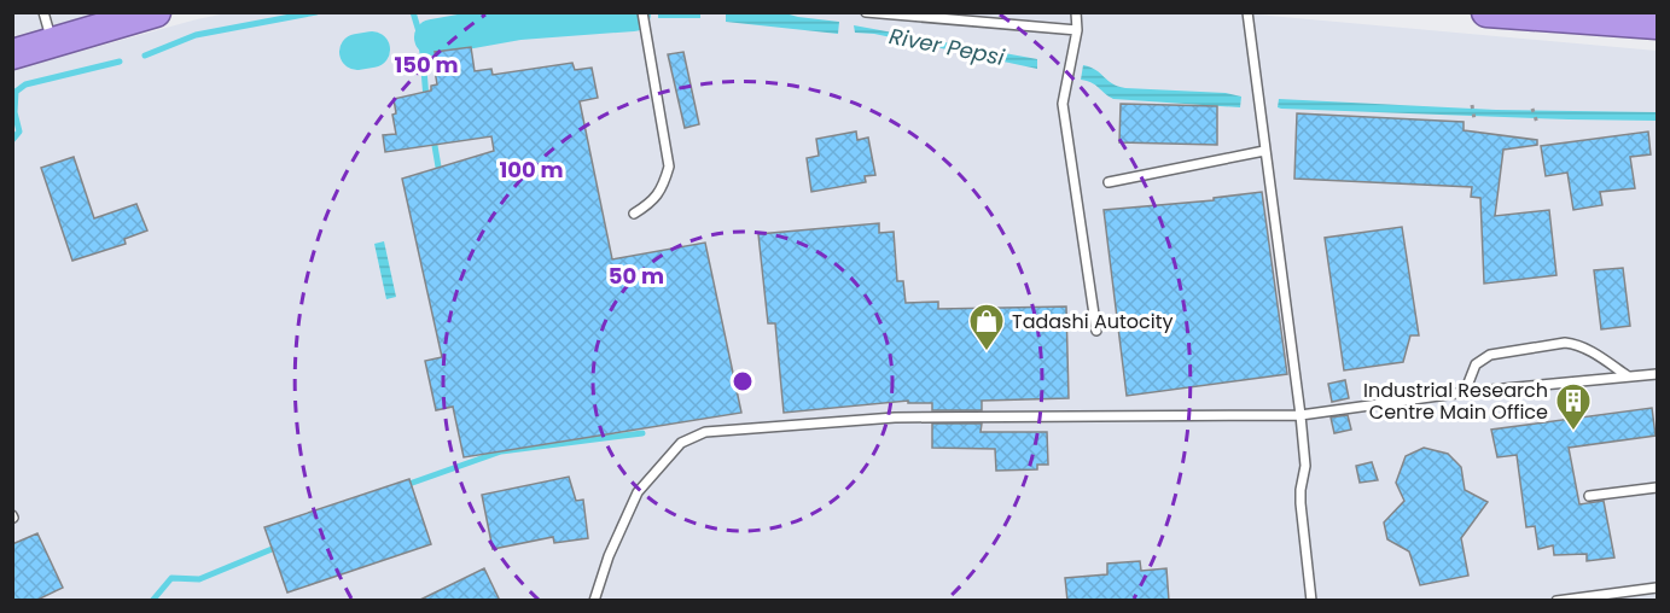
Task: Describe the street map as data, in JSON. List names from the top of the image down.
{
  "water": ["River Pepsi"],
  "places": {
    "shop": ["Tadashi Autocity"],
    "building": ["Industrial Research Centre Main Office"]
  },
  "rings": ["150 m", "100 m", "50 m"]
}
